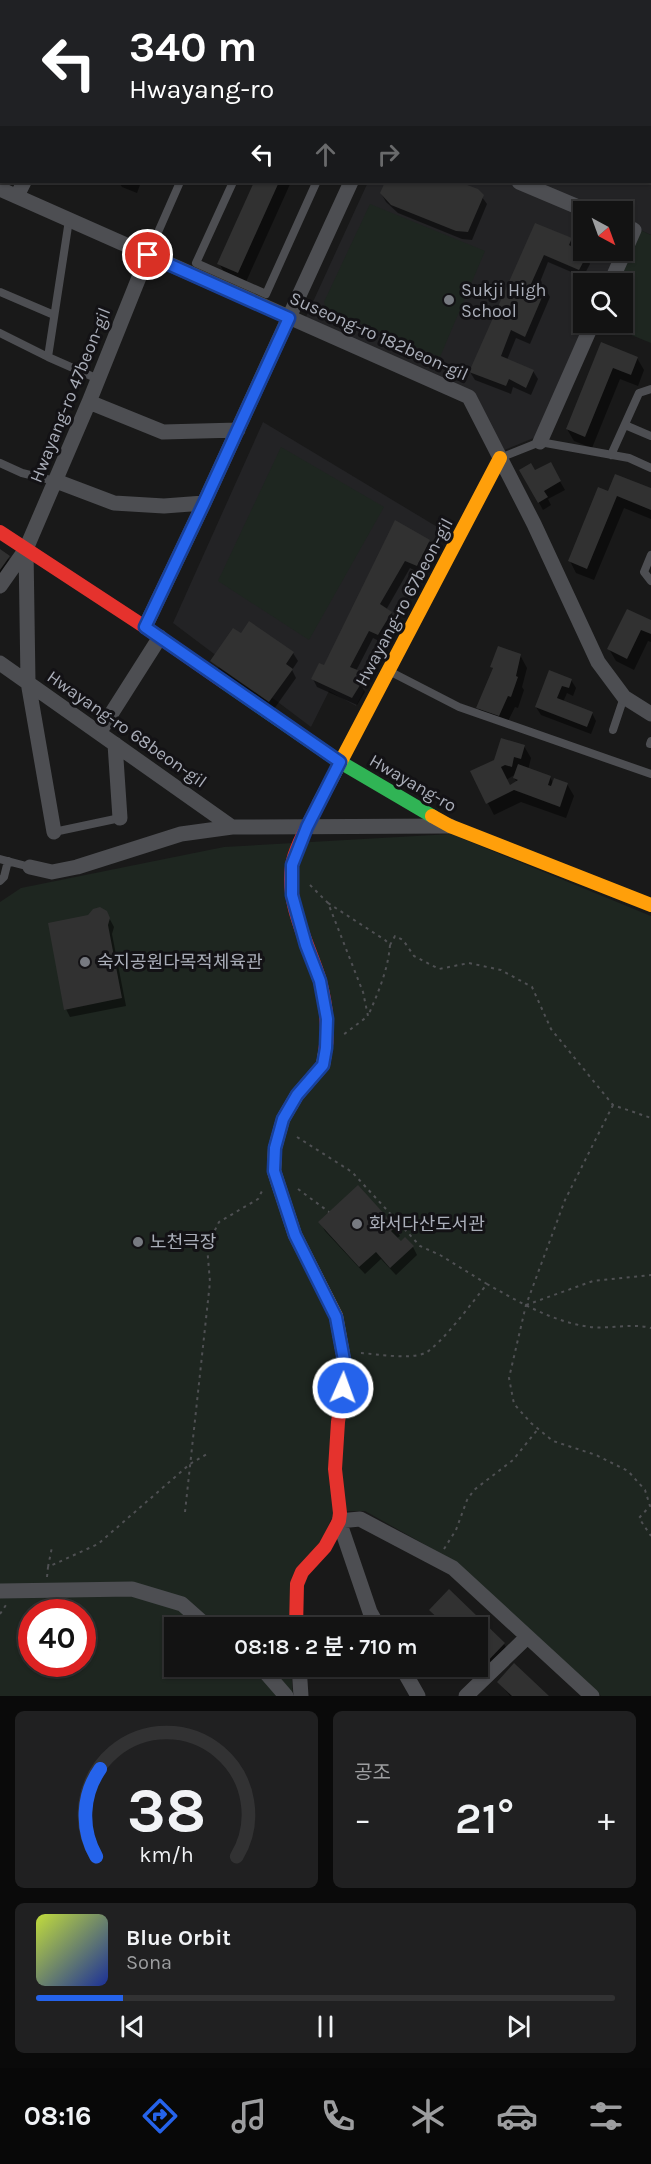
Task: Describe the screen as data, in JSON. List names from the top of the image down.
{
  "streets": {
    "street": [
      "Suseong-ro 182beon-gil",
      "Hwayang-ro 47beon-gil",
      "Hwayang-ro 67beon-gil",
      "Hwayang-ro 68beon-gil",
      "Hwayang-ro"
    ]
  },
  "crossings": [
    ["Suseong-ro 182beon-gil", "Hwayang-ro 47beon-gil"],
    ["Suseong-ro 182beon-gil", "Hwayang-ro 67beon-gil"],
    ["Hwayang-ro 47beon-gil", "Hwayang-ro"],
    ["Hwayang-ro 67beon-gil", "Hwayang-ro"]
  ],
  "places": [
    "Sukji High School",
    "숙지공원다목적체육관",
    "화서다산도서관",
    "노천극장"
  ],
  "north": "bottom right",
  "page": {
    "turn": ["340 m", "Hwayang-ro"],
    "limit": "40",
    "trip": "08:18 · 2 분 · 710 m",
    "tile": "공조",
    "heat": ["−", "21°", "+"],
    "song": ["Blue Orbit", "Sona"],
    "tabs": "08:16",
    "gauge": ["38", "km/h"]
  }
}
